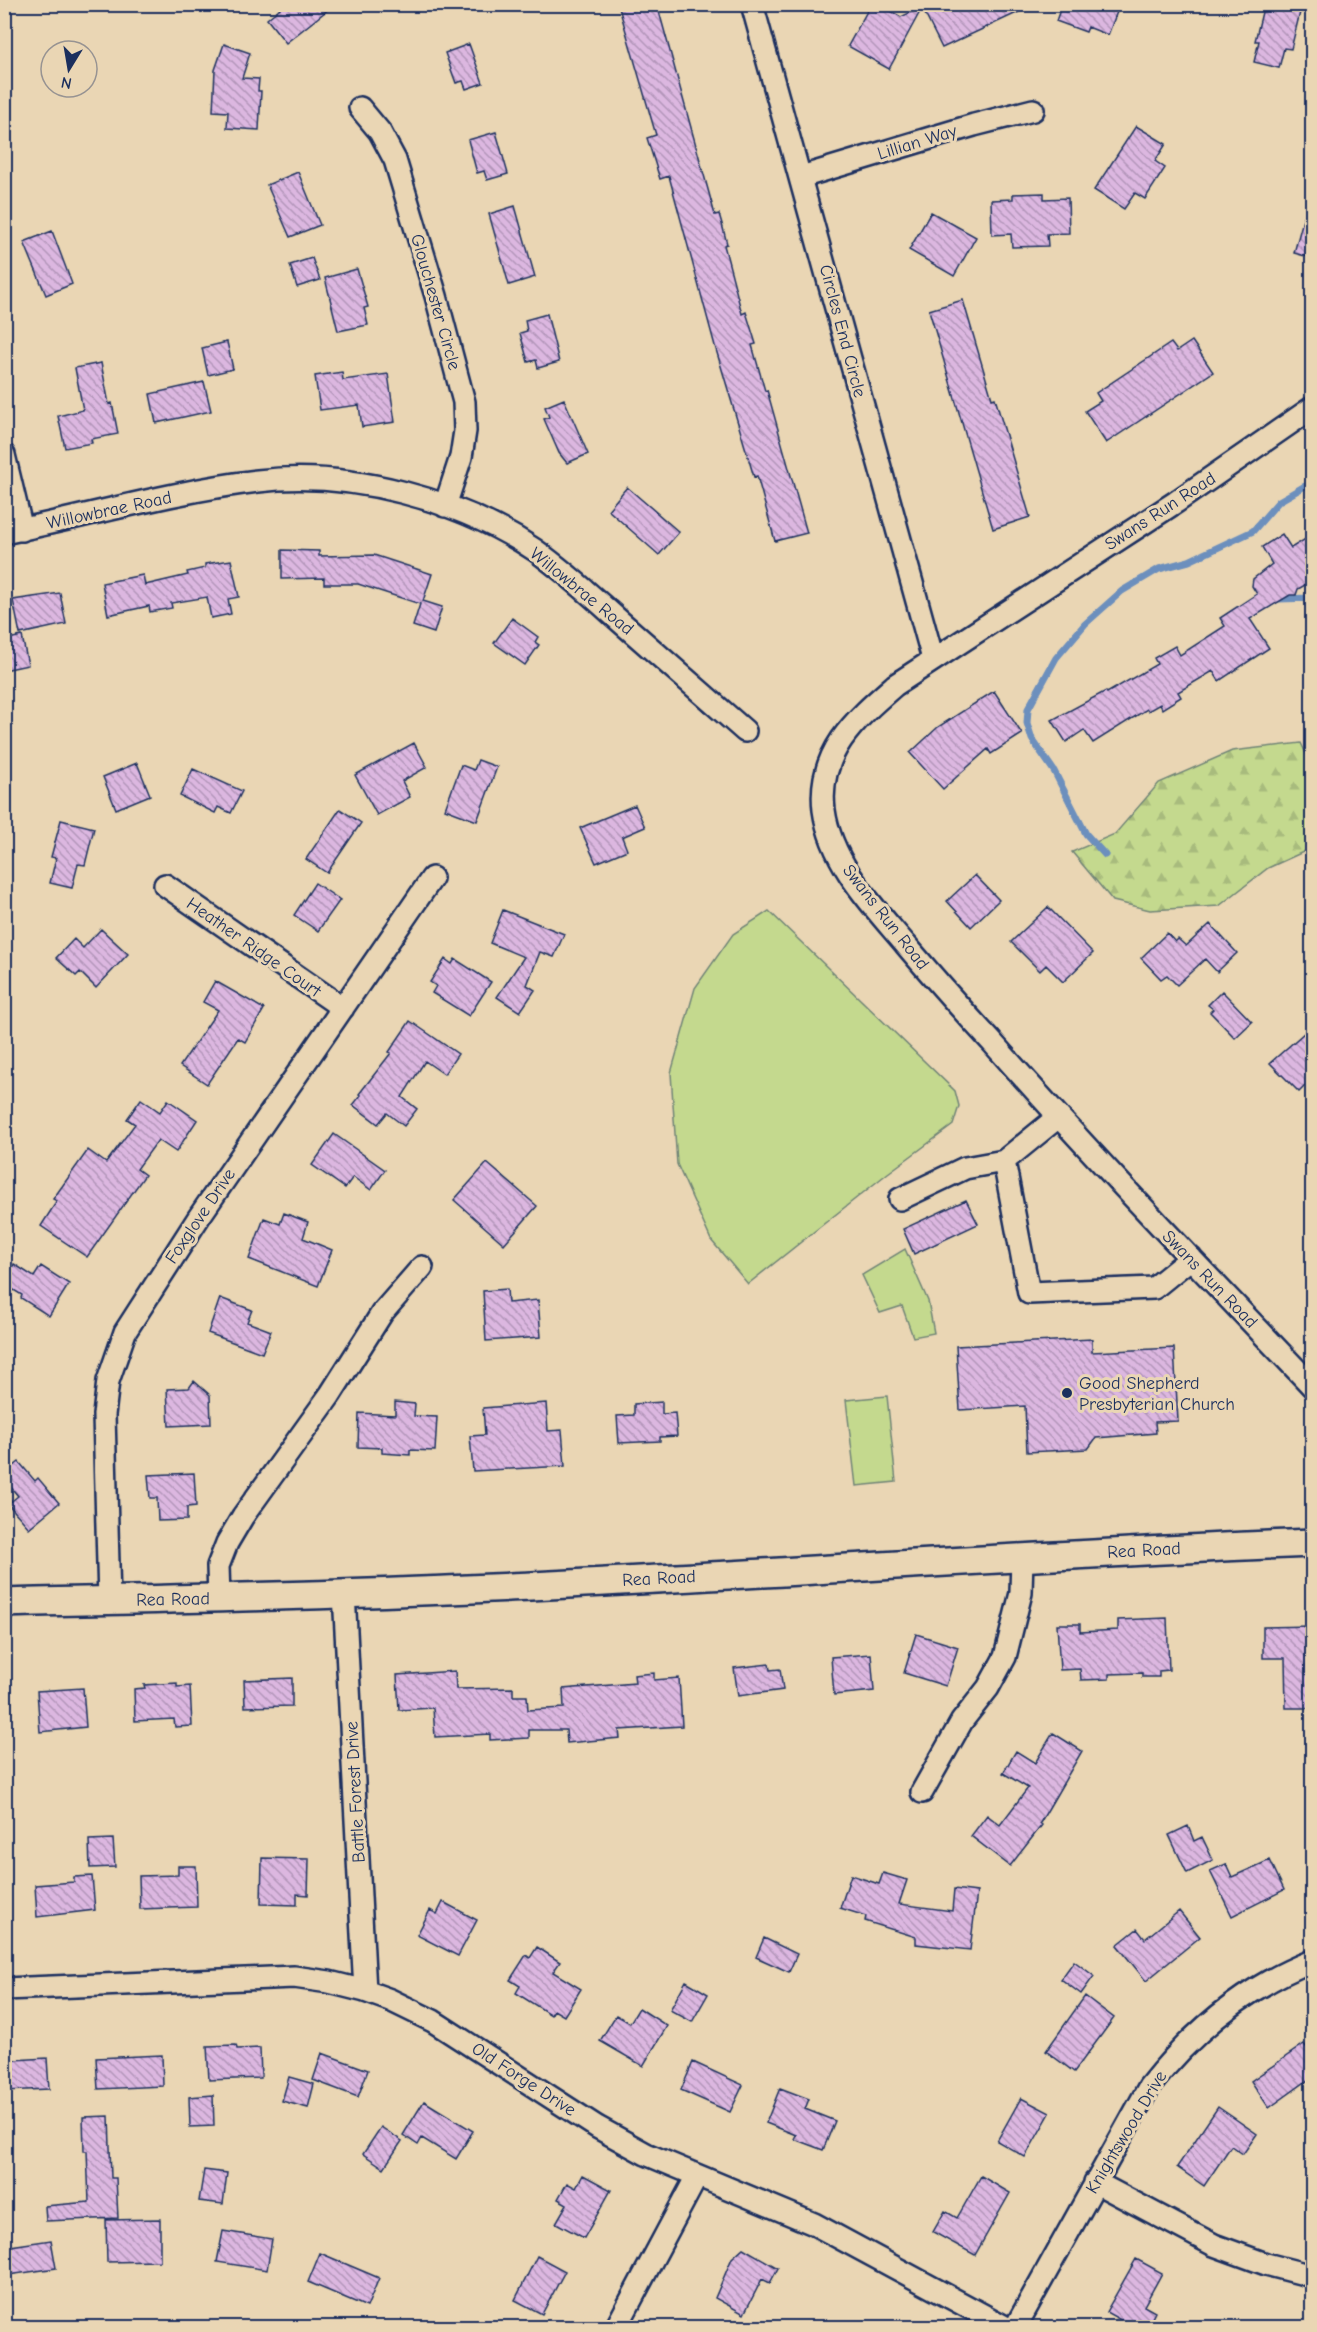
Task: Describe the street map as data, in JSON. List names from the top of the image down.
{
  "streets": {
    "main road": ["Rea Road"],
    "street": [
      "Lillian Way",
      "Glouchester Circle",
      "Circles End Circle",
      "Willowbrae Road",
      "Swans Run Road",
      "Heather Ridge Court",
      "Foxglove Drive",
      "Battle Forest Drive",
      "Old Forge Drive",
      "Knightswood Drive"
    ]
  },
  "crossings": [
    ["Lillian Way", "Circles End Circle"],
    ["Glouchester Circle", "Willowbrae Road"],
    ["Circles End Circle", "Swans Run Road"],
    ["Heather Ridge Court", "Foxglove Drive"],
    ["Foxglove Drive", "Rea Road"],
    ["Rea Road", "Battle Forest Drive"],
    ["Battle Forest Drive", "Old Forge Drive"]
  ],
  "places": ["Good Shepherd Presbyterian Church"],
  "north": "bottom"
}
